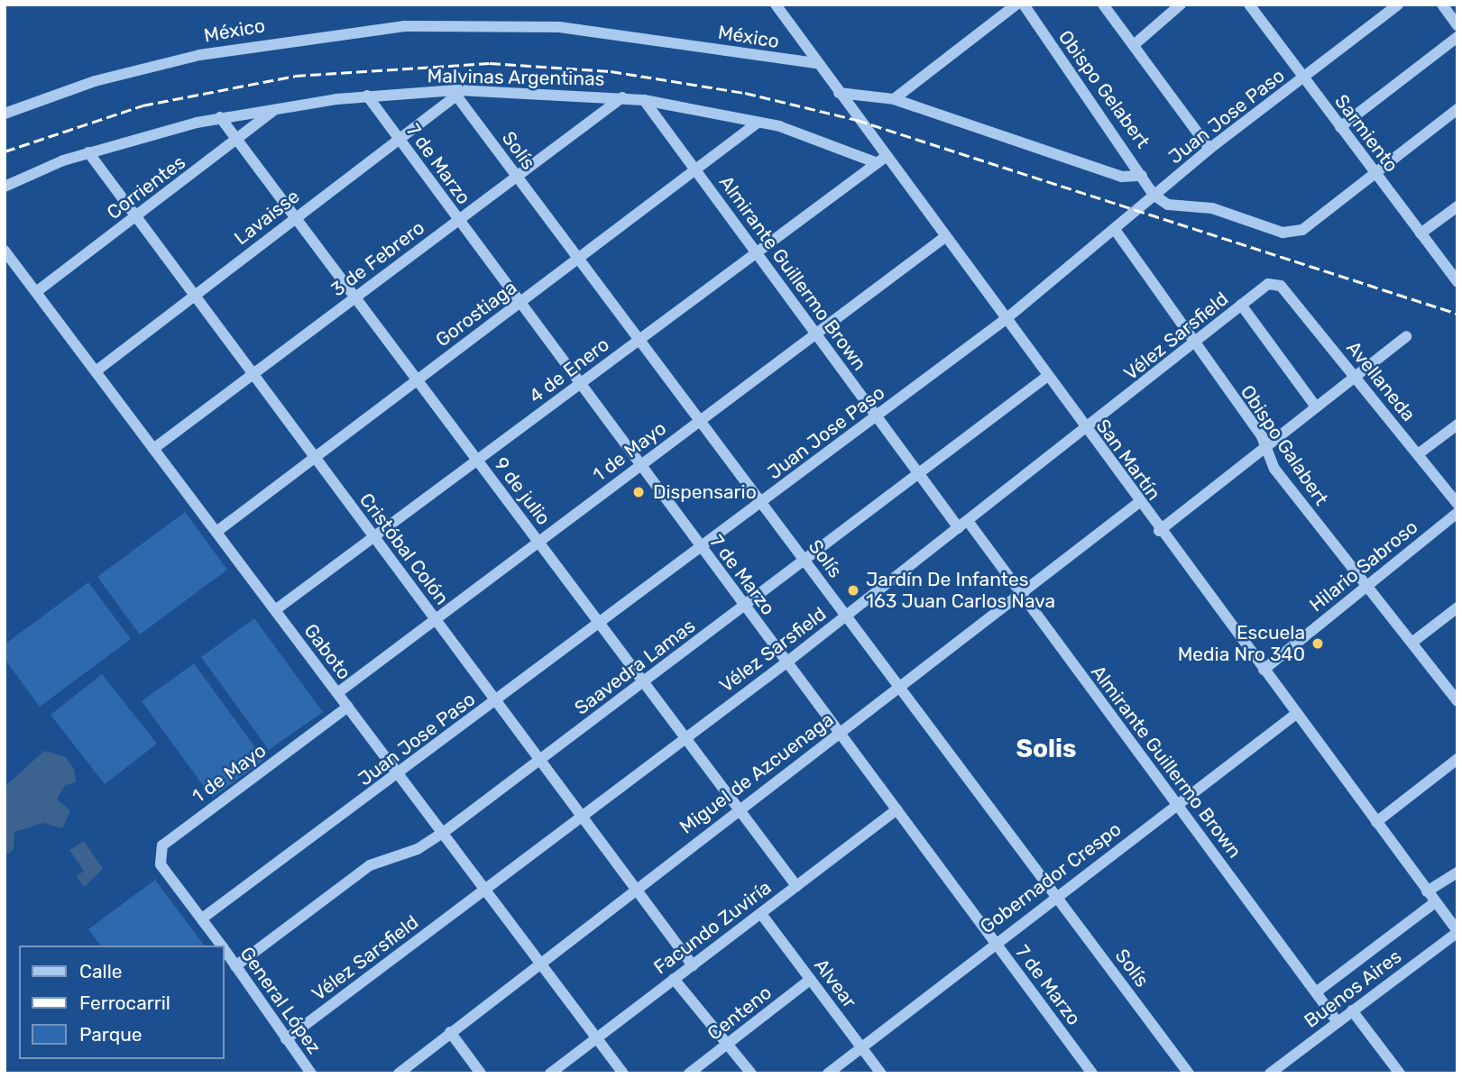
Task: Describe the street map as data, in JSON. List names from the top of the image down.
{
  "streets": {
    "street": [
      "México",
      "Malvinas Argentinas",
      "Obispo Gelabert",
      "Juan Jose Paso",
      "Sarmiento",
      "Solís",
      "7 de Marzo",
      "Corrientes",
      "Lavaisse",
      "3 de Febrero",
      "Almirante Guillermo Brown",
      "Gorostiaga",
      "Vélez Sarsfield",
      "4 de Enero",
      "Avellaneda",
      "Obispo Galabert",
      "1 de Mayo",
      "San Martín",
      "9 de julio",
      "Cristóbal Colón",
      "Hilario Sabroso",
      "Gaboto",
      "Saavedra Lamas",
      "Miguel de Azcuenaga",
      "Gobernador Crespo",
      "Facundo Zuviría",
      "Alvear",
      "Buenos Aires",
      "General López",
      "Centeno"
    ]
  },
  "crossings": [
    ["México", "San Martín"],
    ["Malvinas Argentinas", "Solís"],
    ["Malvinas Argentinas", "7 de Marzo"],
    ["Malvinas Argentinas", "Corrientes"],
    ["Malvinas Argentinas", "Lavaisse"],
    ["Malvinas Argentinas", "3 de Febrero"],
    ["Malvinas Argentinas", "Almirante Guillermo Brown"],
    ["Malvinas Argentinas", "Gorostiaga"],
    ["Malvinas Argentinas", "4 de Enero"],
    ["Malvinas Argentinas", "San Martín"],
    ["Malvinas Argentinas", "9 de julio"],
    ["Malvinas Argentinas", "Cristóbal Colón"],
    ["Obispo Gelabert", "Juan Jose Paso"],
    ["Juan Jose Paso", "Sarmiento"],
    ["Juan Jose Paso", "Solís"],
    ["Juan Jose Paso", "7 de Marzo"],
    ["Juan Jose Paso", "Almirante Guillermo Brown"],
    ["Juan Jose Paso", "Obispo Galabert"],
    ["Juan Jose Paso", "San Martín"],
    ["Juan Jose Paso", "9 de julio"],
    ["Juan Jose Paso", "Cristóbal Colón"],
    ["Juan Jose Paso", "Gaboto"],
    ["Juan Jose Paso", "General López"],
    ["Solís", "Lavaisse"],
    ["Solís", "3 de Febrero"],
    ["Solís", "Gorostiaga"],
    ["Solís", "Vélez Sarsfield"],
    ["Solís", "4 de Enero"],
    ["Solís", "1 de Mayo"],
    ["Solís", "Saavedra Lamas"],
    ["Solís", "Miguel de Azcuenaga"],
    ["Solís", "Gobernador Crespo"],
    ["7 de Marzo", "Lavaisse"],
    ["7 de Marzo", "3 de Febrero"],
    ["7 de Marzo", "Gorostiaga"],
    ["7 de Marzo", "Vélez Sarsfield"],
    ["7 de Marzo", "4 de Enero"],
    ["7 de Marzo", "1 de Mayo"],
    ["7 de Marzo", "Saavedra Lamas"],
    ["7 de Marzo", "Miguel de Azcuenaga"],
    ["7 de Marzo", "Gobernador Crespo"],
    ["7 de Marzo", "Facundo Zuviría"],
    ["Corrientes", "9 de julio"],
    ["Corrientes", "Cristóbal Colón"],
    ["Corrientes", "Gaboto"],
    ["Lavaisse", "9 de julio"],
    ["Lavaisse", "Cristóbal Colón"],
    ["Lavaisse", "Gaboto"],
    ["3 de Febrero", "9 de julio"],
    ["3 de Febrero", "Cristóbal Colón"],
    ["3 de Febrero", "Gaboto"],
    ["Almirante Guillermo Brown", "Gorostiaga"],
    ["Almirante Guillermo Brown", "Vélez Sarsfield"],
    ["Almirante Guillermo Brown", "4 de Enero"],
    ["Almirante Guillermo Brown", "1 de Mayo"],
    ["Almirante Guillermo Brown", "Saavedra Lamas"],
    ["Almirante Guillermo Brown", "Miguel de Azcuenaga"],
    ["Almirante Guillermo Brown", "Gobernador Crespo"],
    ["Almirante Guillermo Brown", "Buenos Aires"],
    ["Gorostiaga", "9 de julio"],
    ["Gorostiaga", "Cristóbal Colón"],
    ["Gorostiaga", "Gaboto"],
    ["Vélez Sarsfield", "Avellaneda"],
    ["Vélez Sarsfield", "Obispo Galabert"],
    ["Vélez Sarsfield", "San Martín"],
    ["Vélez Sarsfield", "9 de julio"],
    ["Vélez Sarsfield", "Cristóbal Colón"],
    ["Vélez Sarsfield", "Gaboto"],
    ["Vélez Sarsfield", "General López"],
    ["4 de Enero", "San Martín"],
    ["4 de Enero", "9 de julio"],
    ["4 de Enero", "Cristóbal Colón"],
    ["4 de Enero", "Gaboto"],
    ["Obispo Galabert", "Hilario Sabroso"],
    ["1 de Mayo", "San Martín"],
    ["1 de Mayo", "9 de julio"],
    ["1 de Mayo", "Cristóbal Colón"],
    ["1 de Mayo", "Gaboto"],
    ["1 de Mayo", "General López"],
    ["San Martín", "Hilario Sabroso"],
    ["San Martín", "Saavedra Lamas"],
    ["San Martín", "Miguel de Azcuenaga"],
    ["San Martín", "Gobernador Crespo"],
    ["San Martín", "Buenos Aires"],
    ["9 de julio", "Saavedra Lamas"],
    ["9 de julio", "Miguel de Azcuenaga"],
    ["9 de julio", "Facundo Zuviría"],
    ["Cristóbal Colón", "Saavedra Lamas"],
    ["Cristóbal Colón", "Miguel de Azcuenaga"],
    ["Cristóbal Colón", "Facundo Zuviría"],
    ["Gaboto", "Saavedra Lamas"],
    ["Gaboto", "Miguel de Azcuenaga"],
    ["Gaboto", "Facundo Zuviría"],
    ["Saavedra Lamas", "General López"],
    ["Gobernador Crespo", "Alvear"],
    ["Facundo Zuviría", "Alvear"],
    ["Alvear", "Centeno"]
  ],
  "districts": ["Solis"],
  "places": ["Dispensario", "Jardín De Infantes 163 Juan Carlos Nava", "Escuela Media Nro 340"],
  "legend": ["Calle", "Ferrocarril", "Parque"]
}
